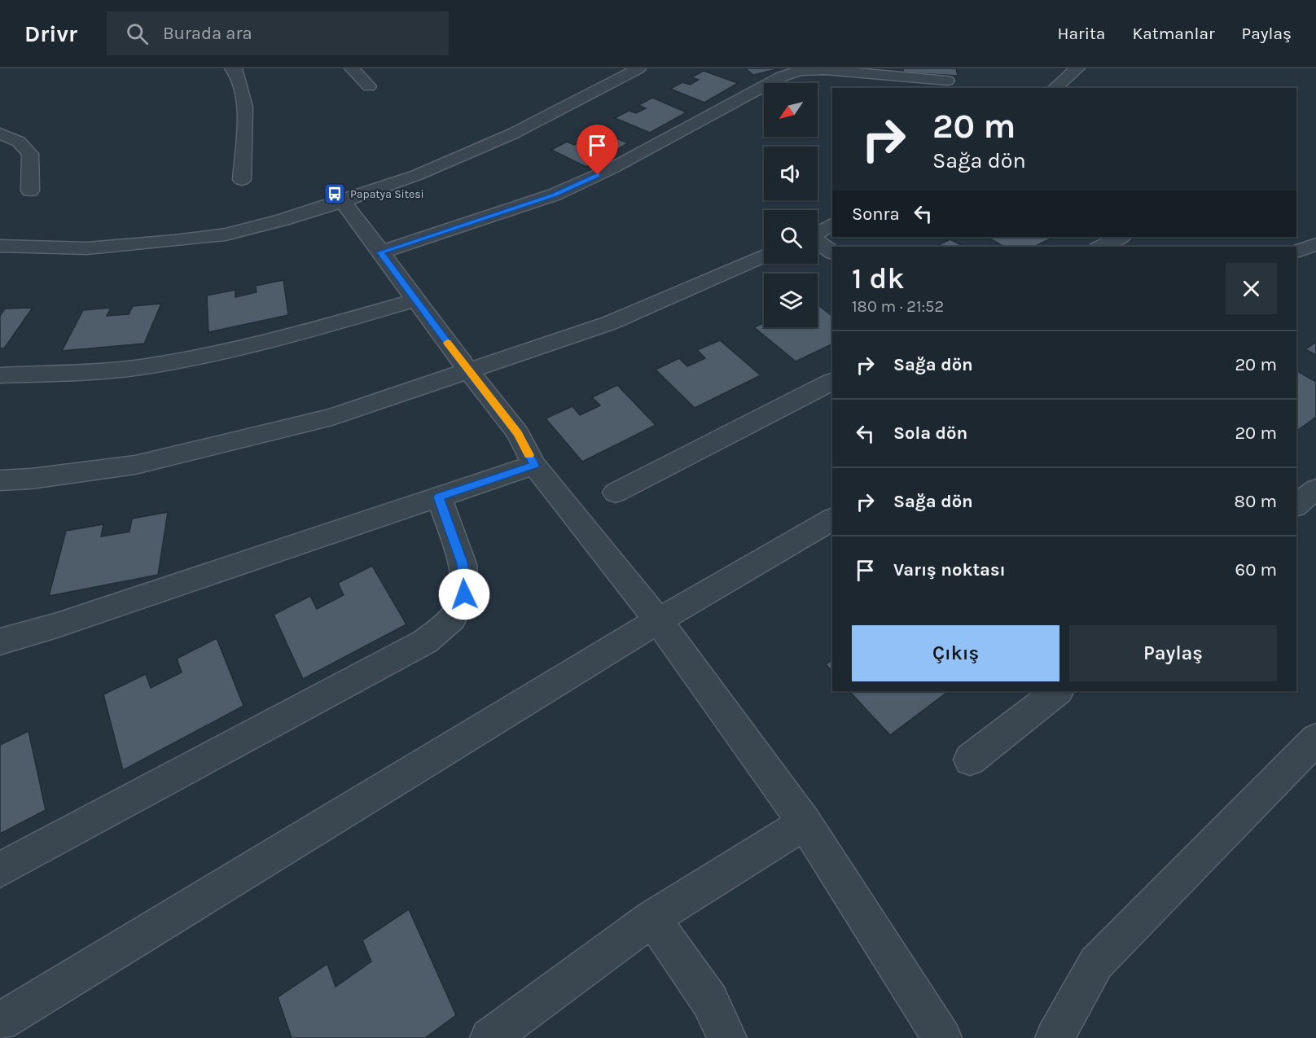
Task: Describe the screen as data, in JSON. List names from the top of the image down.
{
  "places": {
    "bus stop": ["Papatya Sitesi"]
  },
  "north": "bottom left",
  "page": {
    "header": "Drivr",
    "search": "Burada ara",
    "nav": ["Harita", "Katmanlar", "Paylaş"],
    "turn": ["20 m", "Sağa dön"],
    "then": "Sonra",
    "heading": ["1 dk", "180 m · 21:52"],
    "list": [
      {
        "name": "Sağa dön",
        "value": "20 m"
      },
      {
        "name": "Sola dön",
        "value": "20 m"
      },
      {
        "name": "Sağa dön",
        "value": "80 m"
      },
      {
        "name": "Varış noktası",
        "value": "60 m"
      }
    ],
    "buttons": ["Çıkış", "Paylaş"]
  }
}
